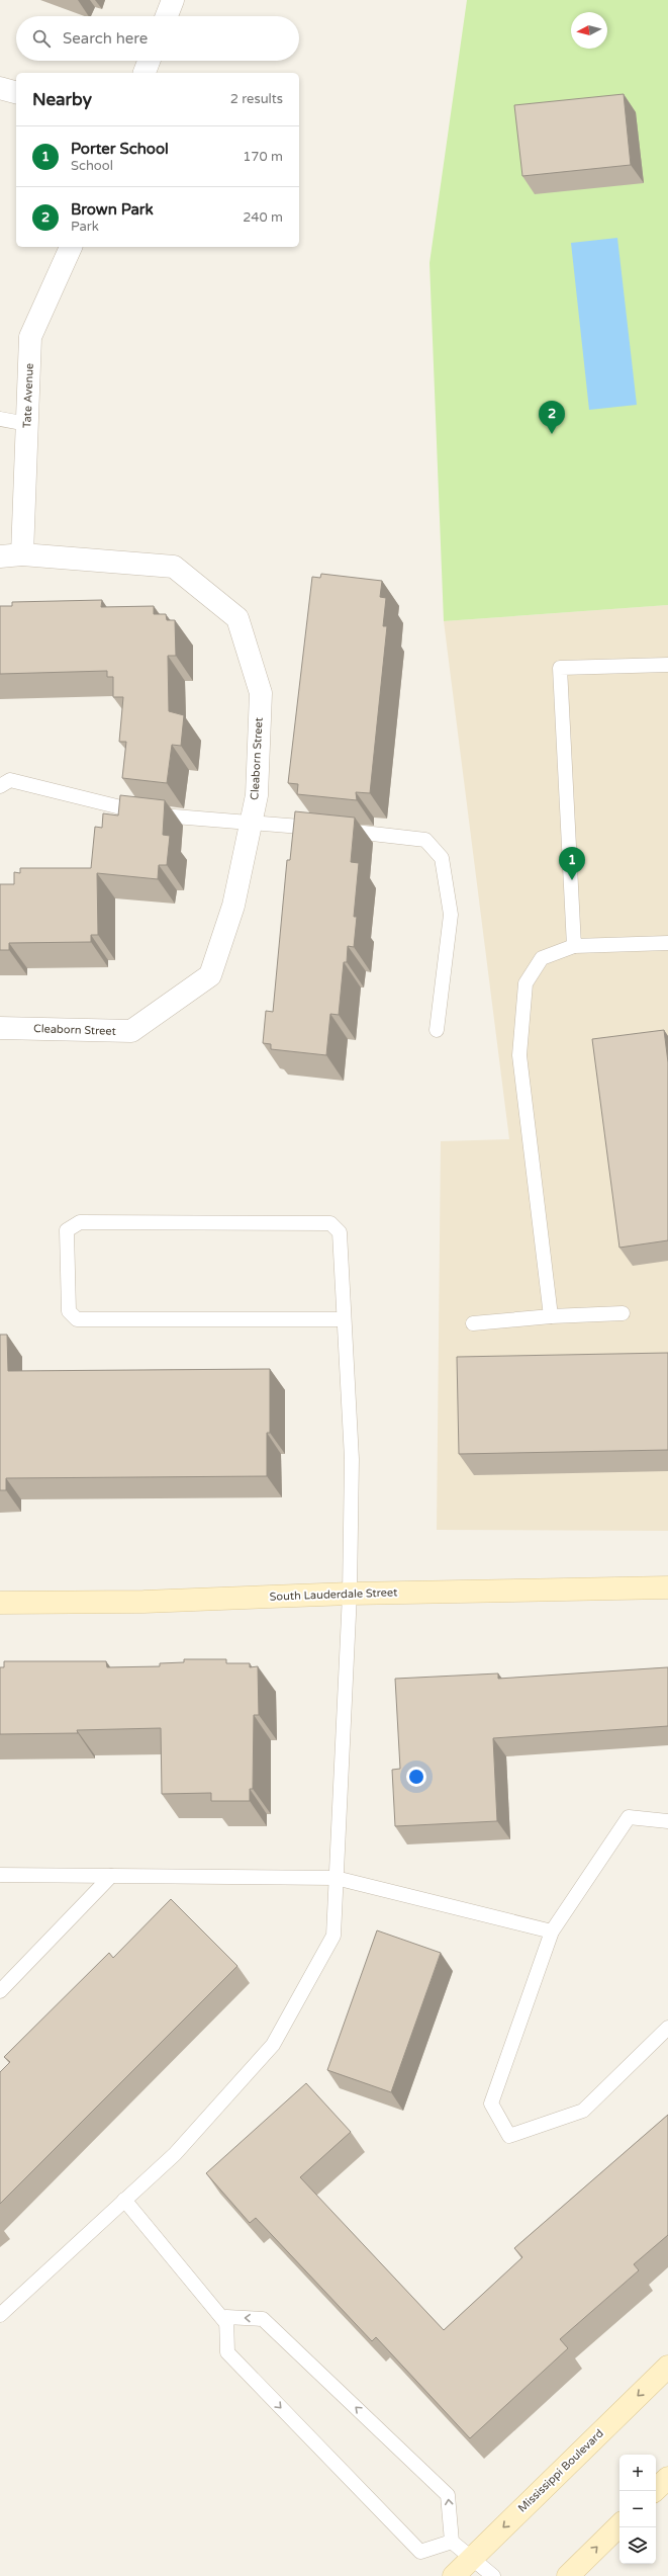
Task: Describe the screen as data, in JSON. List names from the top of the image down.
{
  "streets": {
    "street": [
      "Tate Avenue",
      "Cleaborn Street",
      "South Lauderdale Street",
      "Mississippi Boulevard"
    ]
  },
  "crossings": [
    ["Tate Avenue", "Cleaborn Street"]
  ],
  "north": "left",
  "page": {
    "search": "Search here",
    "heading": ["Nearby", "2 results"],
    "list": [
      {
        "mark": "1",
        "name": "Porter School",
        "note": "School",
        "value": "170 m"
      },
      {
        "mark": "2",
        "name": "Brown Park",
        "note": "Park",
        "value": "240 m"
      }
    ],
    "pins": ["2", "1"],
    "map_buttons": ["+", "−"]
  }
}
